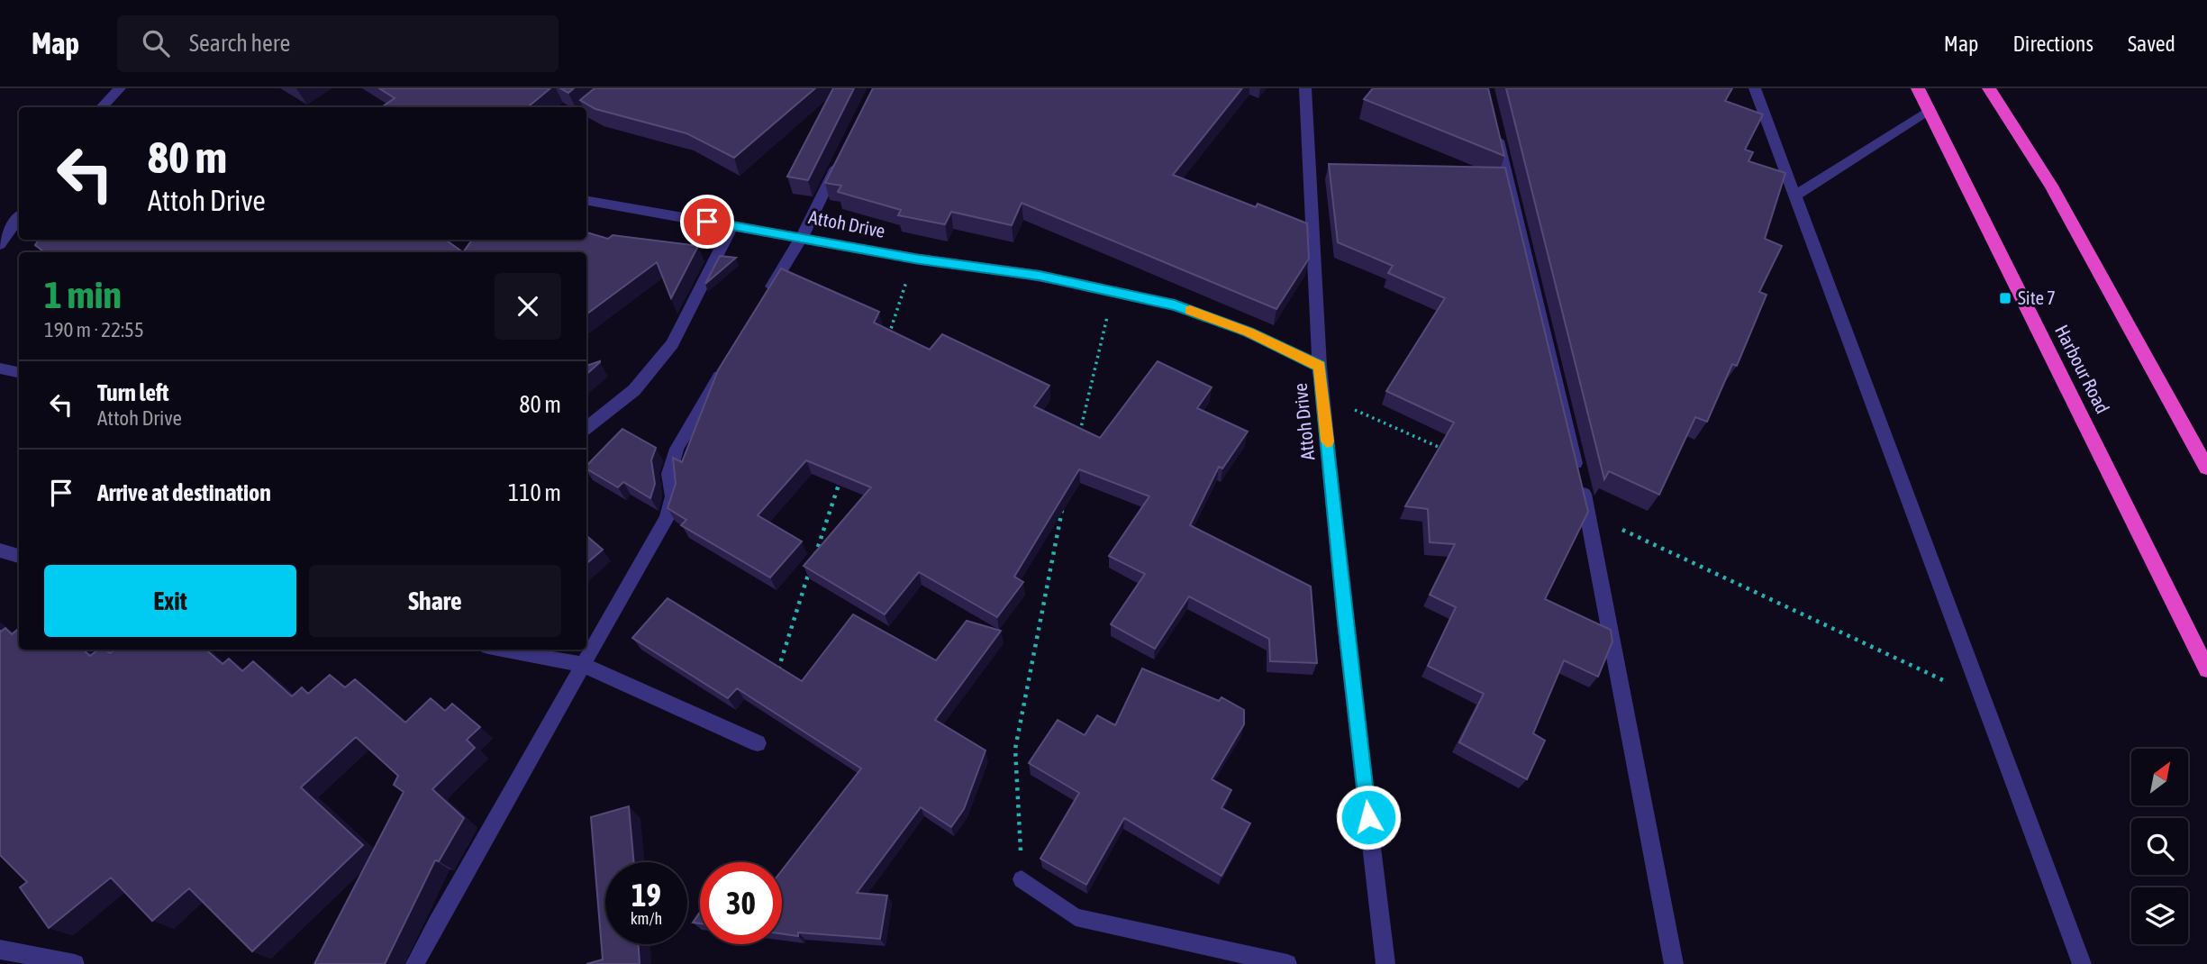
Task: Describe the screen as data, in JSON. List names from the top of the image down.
{
  "streets": {
    "highway": ["Harbour Road"],
    "street": ["Attoh Drive"]
  },
  "places": {
    "transit": ["Site 7"]
  },
  "north": "top right",
  "page": {
    "header": "Map",
    "search": "Search here",
    "nav": ["Map", "Directions", "Saved"],
    "turn": ["80 m", "Attoh Drive"],
    "heading": ["1 min", "190 m · 22:55"],
    "list": [
      {
        "name": "Turn left",
        "note": "Attoh Drive",
        "value": "80 m"
      },
      {
        "name": "Arrive at destination",
        "value": "110 m"
      }
    ],
    "buttons": ["Exit", "Share"],
    "speed": "19 km/h",
    "limit": "30"
  }
}
